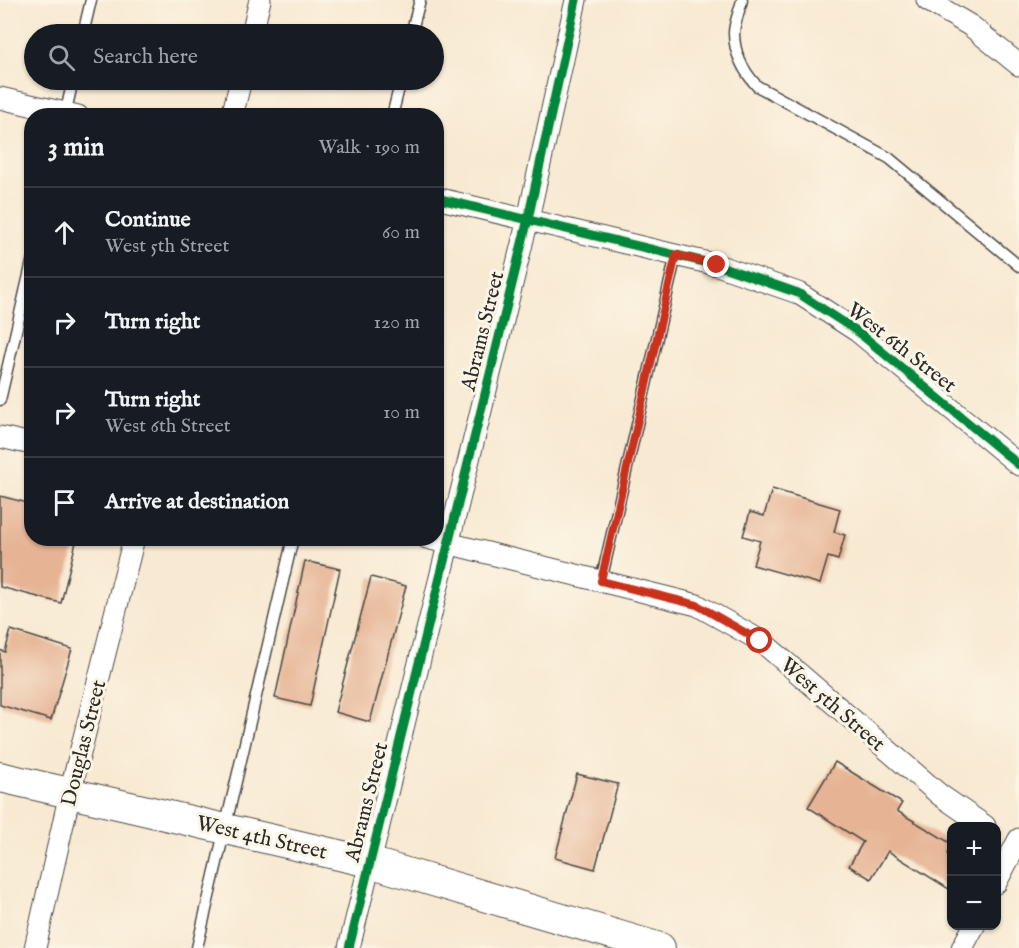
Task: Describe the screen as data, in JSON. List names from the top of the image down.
{
  "streets": {
    "main road": ["West 4th Street"],
    "street": [
      "Abrams Street",
      "West 6th Street",
      "West 5th Street",
      "Douglas Street"
    ]
  },
  "crossings": [
    ["Abrams Street", "West 6th Street"],
    ["Abrams Street", "West 5th Street"],
    ["Abrams Street", "West 4th Street"],
    ["Douglas Street", "West 4th Street"]
  ],
  "page": {
    "search": "Search here",
    "heading": ["3 min", "Walk · 190 m"],
    "list": [
      ["Continue", "West 5th Street", "60 m"],
      ["Turn right", "120 m"],
      ["Turn right", "West 6th Street", "10 m"],
      "Arrive at destination"
    ],
    "map_buttons": ["+", "−"]
  }
}
